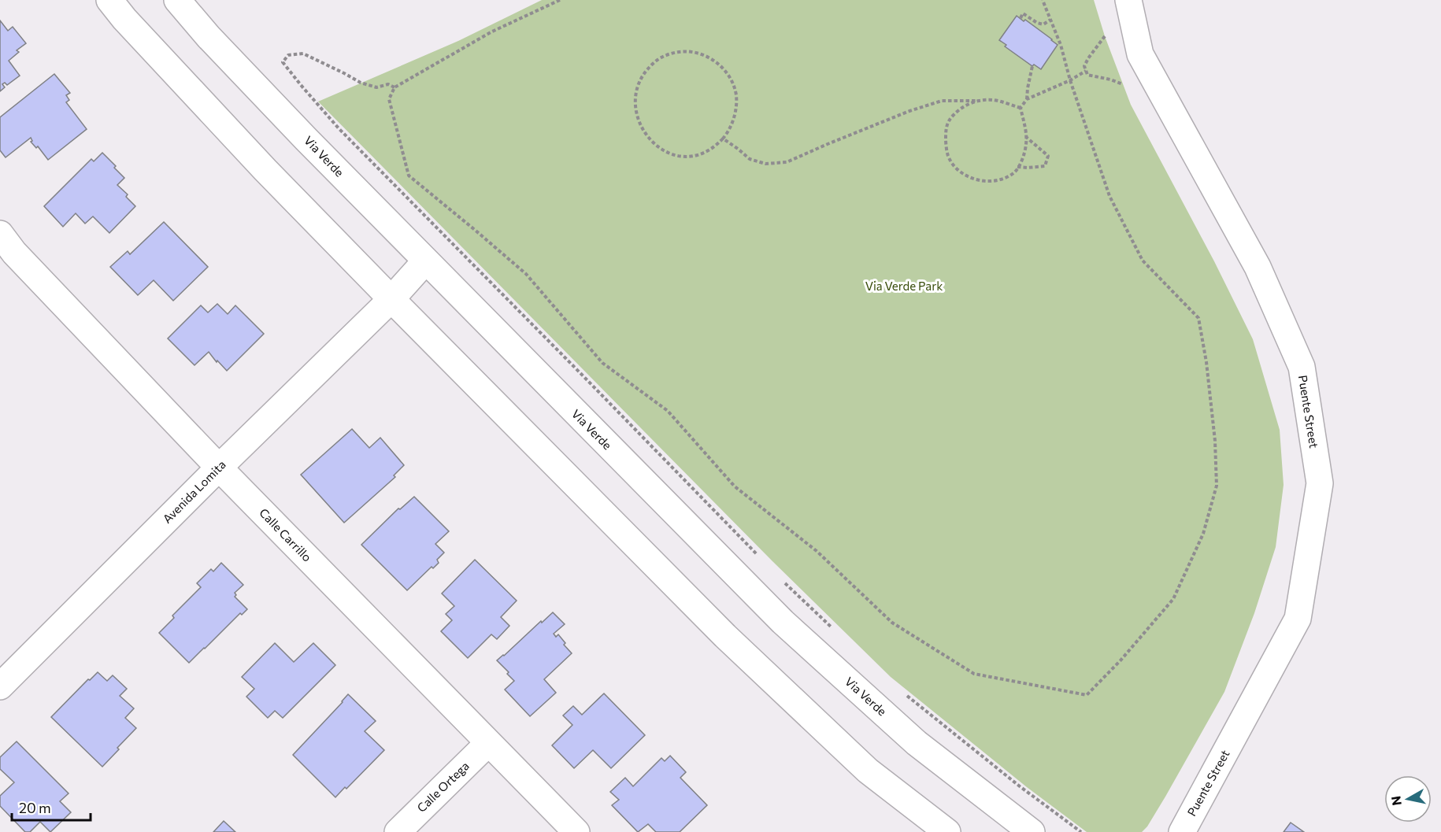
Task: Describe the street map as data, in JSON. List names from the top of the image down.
{
  "streets": {
    "main road": [
      "Via Verde",
      "Puente Street",
      "Avenida Lomita",
      "Calle Carrillo",
      "Calle Ortega"
    ]
  },
  "crossings": [
    ["Via Verde", "Avenida Lomita"],
    ["Avenida Lomita", "Calle Carrillo"],
    ["Calle Carrillo", "Calle Ortega"]
  ],
  "parks": ["Via Verde Park"],
  "scale_bar": "20 m",
  "north": "left"
}
